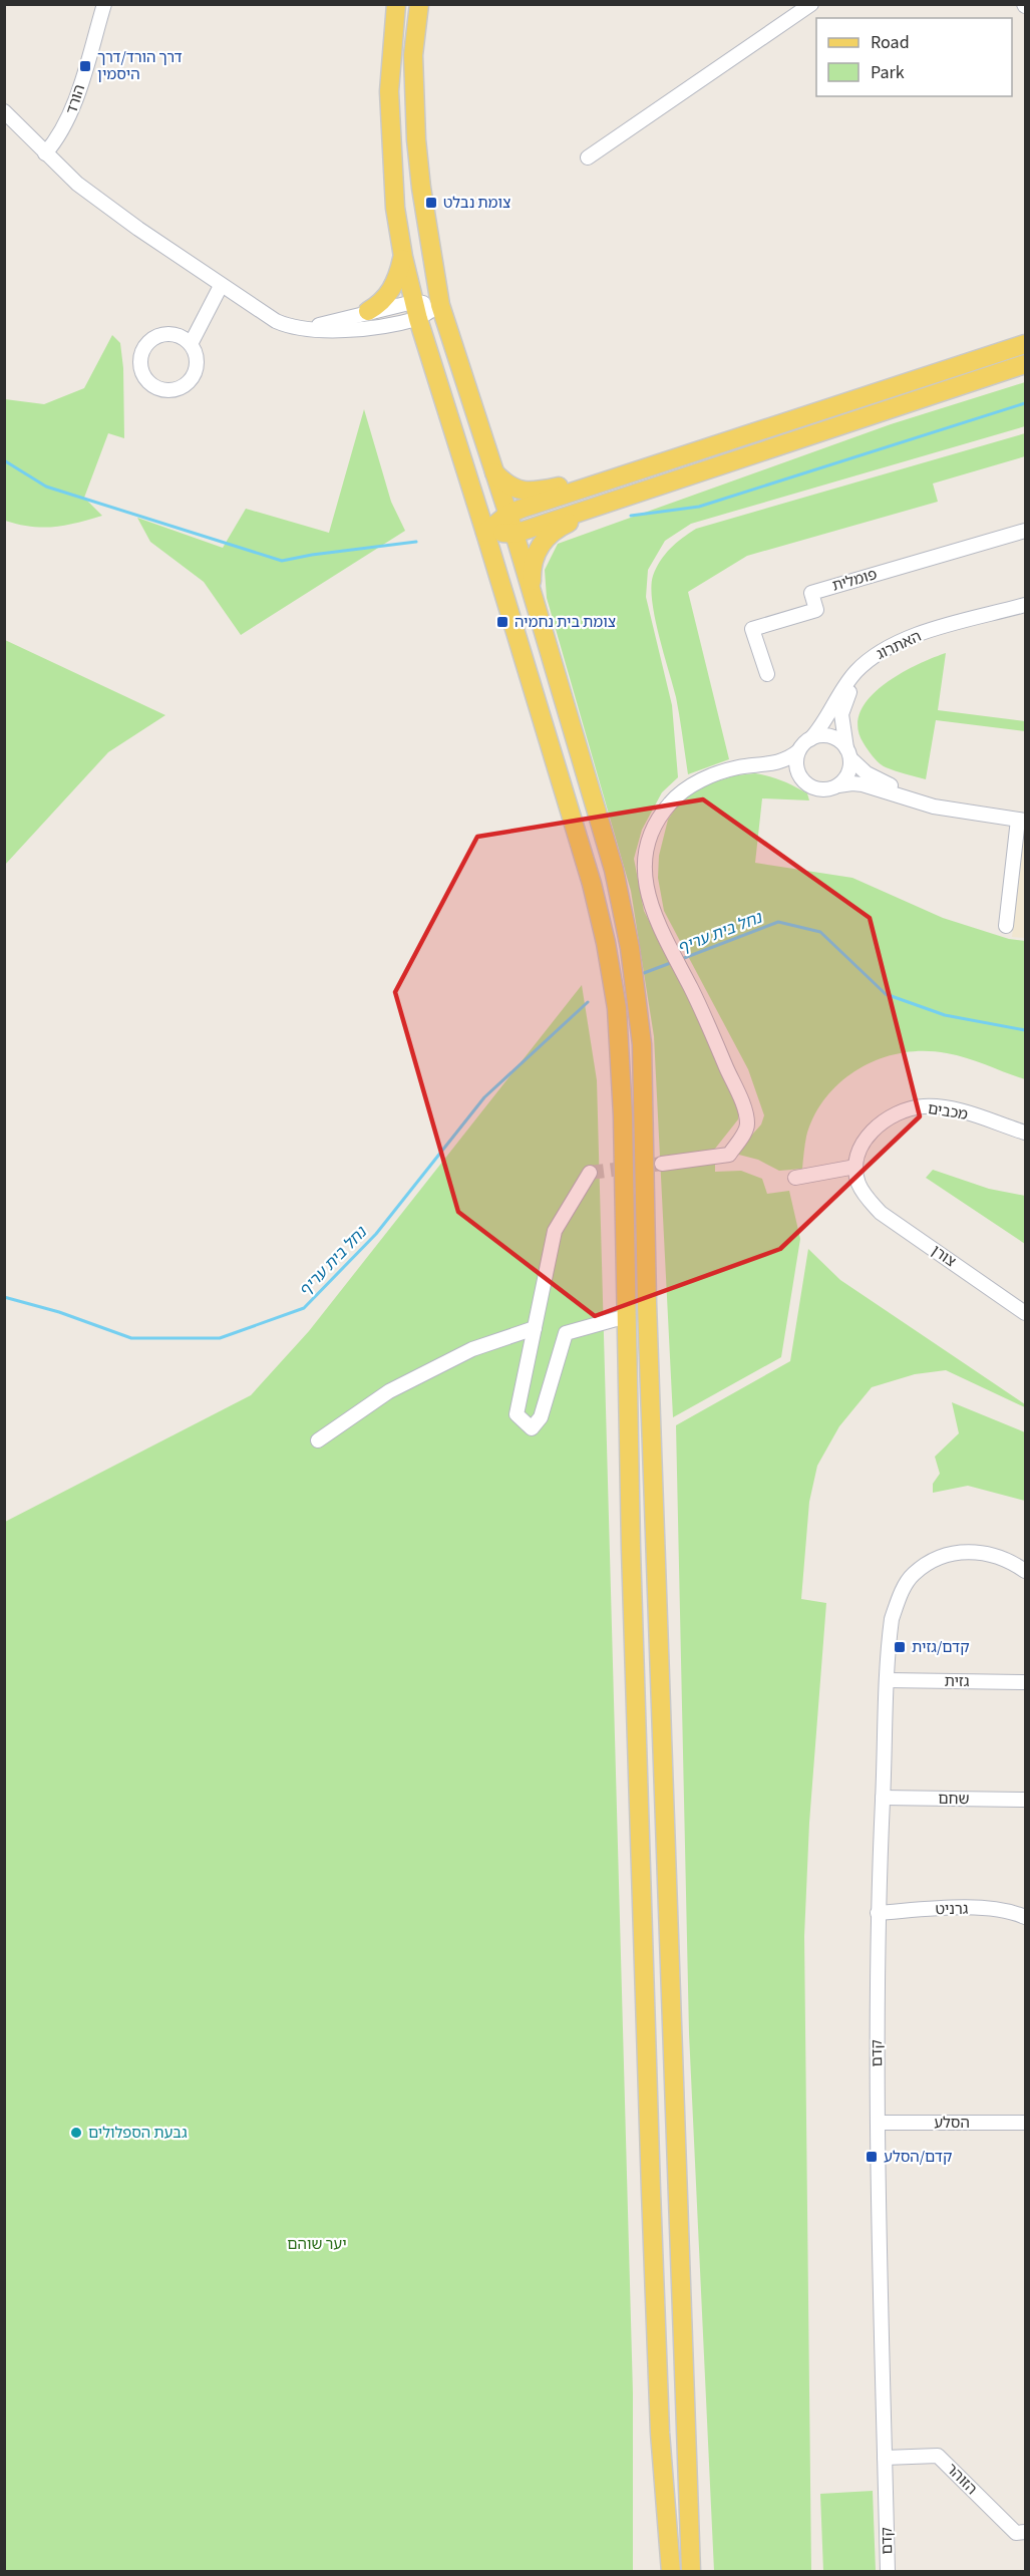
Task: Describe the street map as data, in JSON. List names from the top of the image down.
{
  "streets": {
    "street": [
      "הורד",
      "פומלית",
      "האתרוג",
      "מכבים",
      "צורן",
      "גזית",
      "שחם",
      "גרניט",
      "קדם",
      "הסלע",
      "הזוהר"
    ]
  },
  "crossings": [
    ["מכבים", "צורן"],
    ["גזית", "קדם"],
    ["שחם", "קדם"],
    ["גרניט", "קדם"],
    ["קדם", "הסלע"],
    ["קדם", "הזוהר"]
  ],
  "water": ["נחל בית עריף"],
  "parks": ["יער שוהם"],
  "places": {
    "transit": [
      "דרך הורד/דרך היסמין",
      "צומת נבלט",
      "צומת בית נחמיה",
      "קדם/גזית",
      "קדם/הסלע"
    ],
    "other": ["גבעת הספלולים"]
  },
  "legend": ["Road", "Park"]
}
